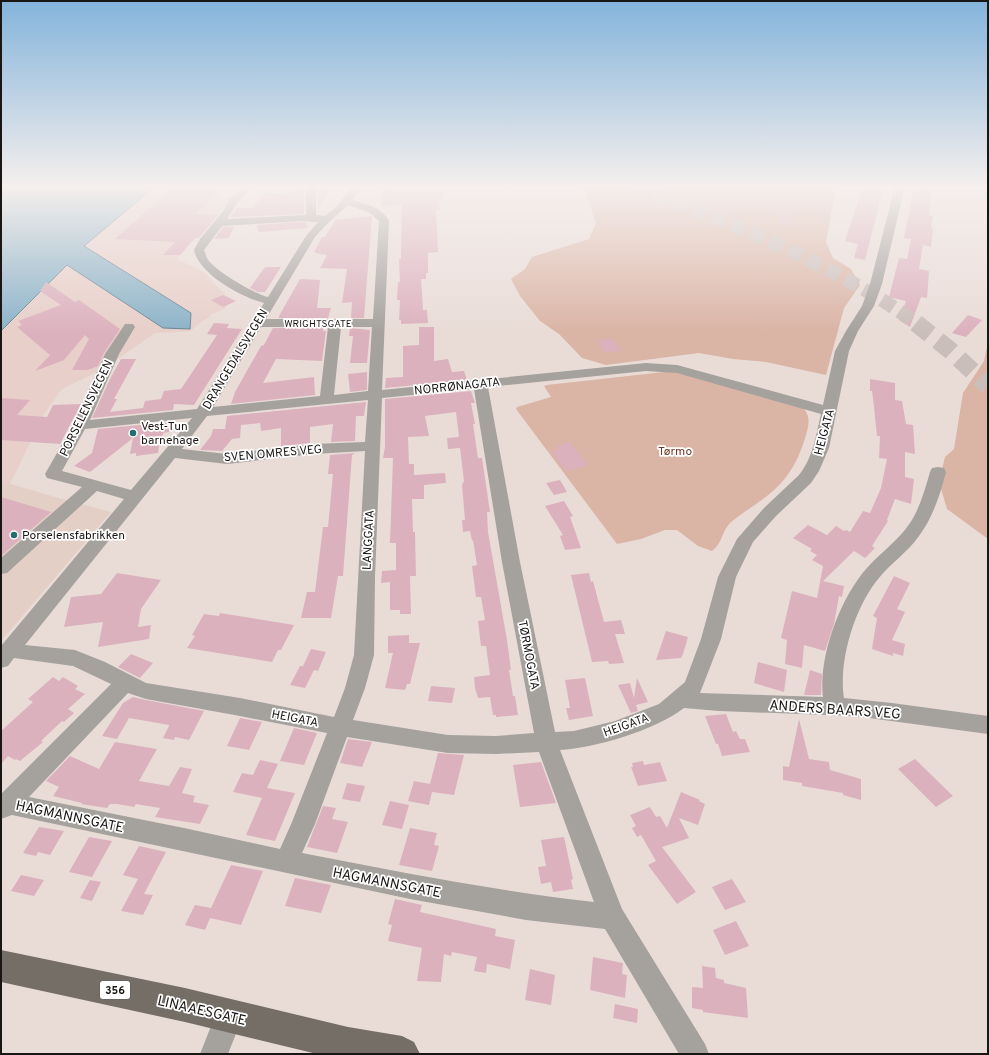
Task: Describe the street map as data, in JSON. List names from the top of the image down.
{
  "streets": {
    "main road": ["356", "LINAAESGATE"],
    "street": [
      "WRIGHTSGATE",
      "DRANGEDALSVEGEN",
      "NORRØNAGATA",
      "PORSELENSVEGEN",
      "HEIGATA",
      "SVEN OMRES VEG",
      "LANGGATA",
      "TØRMOGATA",
      "ANDERS BAARS VEG",
      "HAGMANNSGATE"
    ]
  },
  "crossings": [
    ["WRIGHTSGATE", "DRANGEDALSVEGEN"],
    ["WRIGHTSGATE", "LANGGATA"],
    ["DRANGEDALSVEGEN", "NORRØNAGATA"],
    ["DRANGEDALSVEGEN", "PORSELENSVEGEN"],
    ["DRANGEDALSVEGEN", "HEIGATA"],
    ["DRANGEDALSVEGEN", "SVEN OMRES VEG"],
    ["NORRØNAGATA", "PORSELENSVEGEN"],
    ["NORRØNAGATA", "HEIGATA"],
    ["NORRØNAGATA", "LANGGATA"],
    ["NORRØNAGATA", "TØRMOGATA"],
    ["HEIGATA", "LANGGATA"],
    ["HEIGATA", "TØRMOGATA"],
    ["HEIGATA", "ANDERS BAARS VEG"],
    ["HEIGATA", "HAGMANNSGATE"],
    ["SVEN OMRES VEG", "LANGGATA"],
    ["LANGGATA", "HAGMANNSGATE"],
    ["TØRMOGATA", "HAGMANNSGATE"]
  ],
  "parks": ["Tørmo"],
  "places": ["Vest-Tun barnehage", "Porselensfabrikken"]
}
